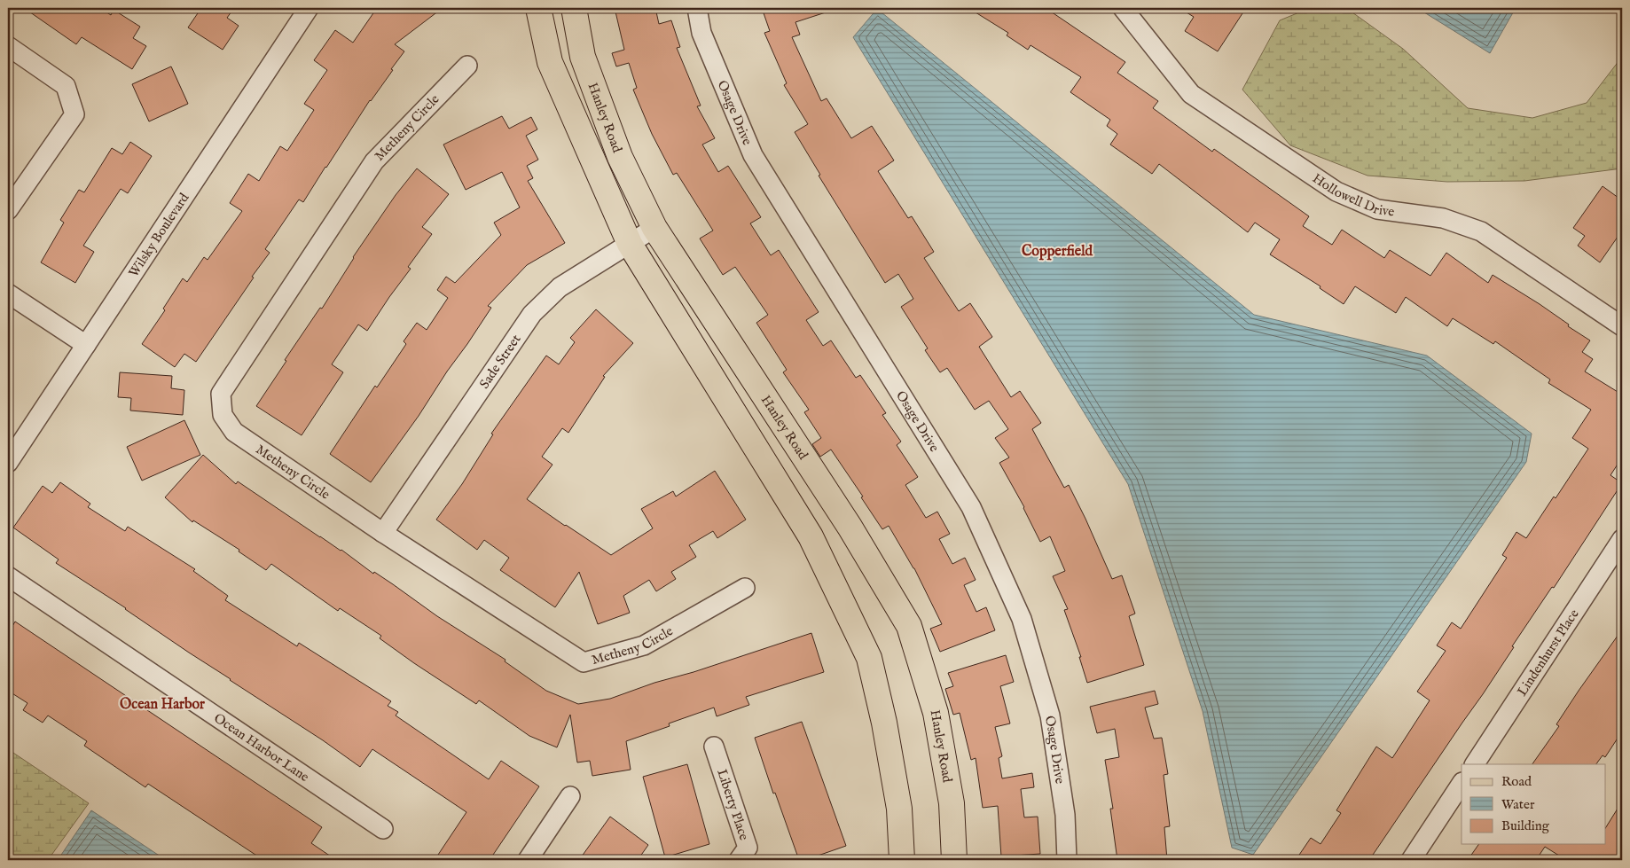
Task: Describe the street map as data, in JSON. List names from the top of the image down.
{
  "streets": {
    "main road": ["Hanley Road"],
    "street": [
      "Osage Drive",
      "Metheny Circle",
      "Hollowell Drive",
      "Wilsky Boulevard",
      "Sade Street",
      "Lindenhurst Place",
      "Ocean Harbor Lane",
      "Liberty Place"
    ]
  },
  "crossings": [
    ["Hanley Road", "Sade Street"],
    ["Metheny Circle", "Sade Street"]
  ],
  "districts": ["Copperfield", "Ocean Harbor"],
  "legend": ["Road", "Water", "Building"]
}
